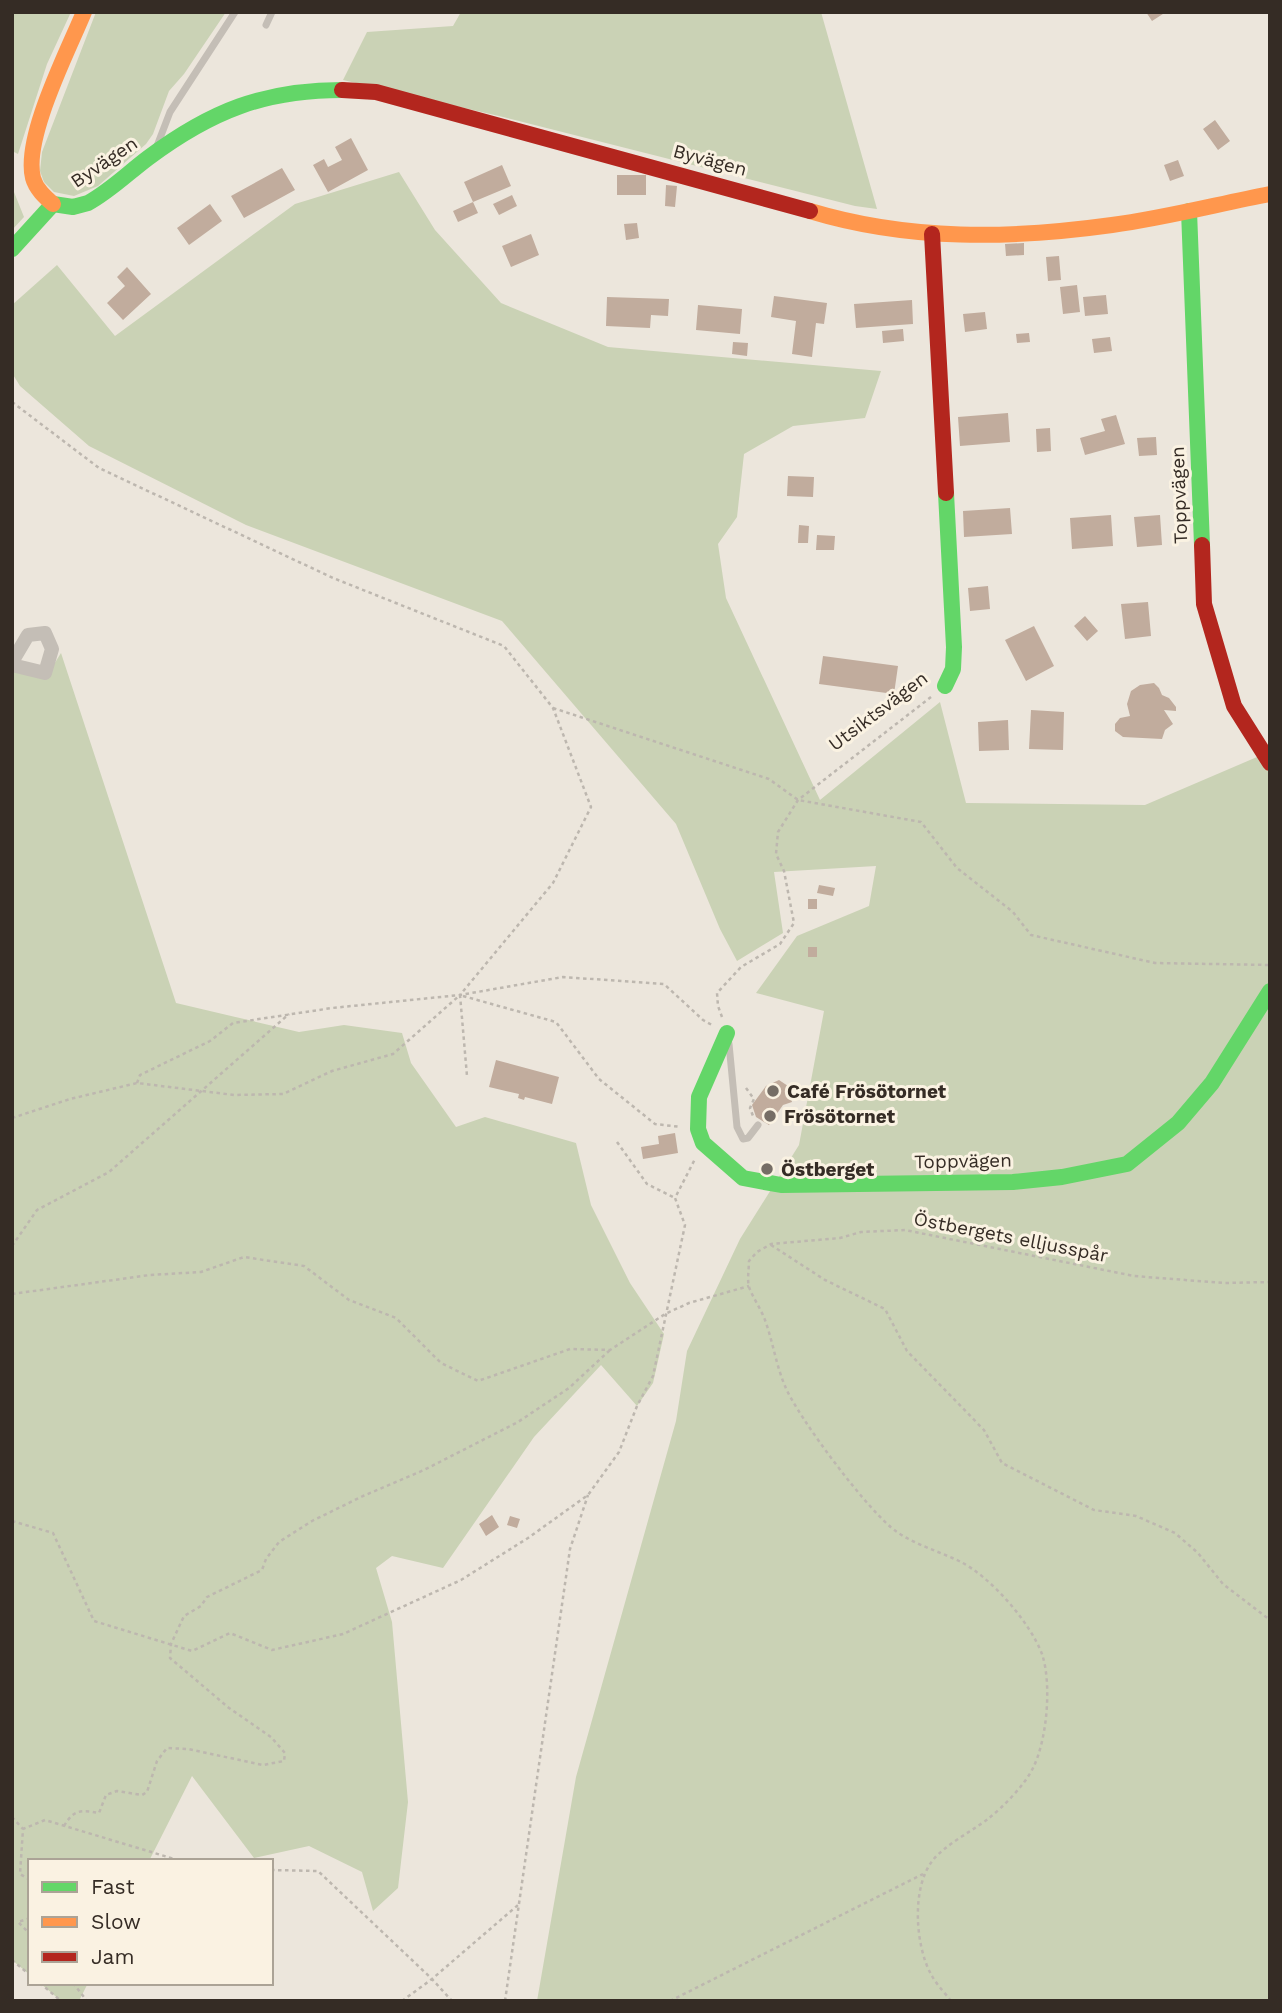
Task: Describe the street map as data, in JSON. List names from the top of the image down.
{
  "streets": {
    "street": ["Byvägen", "Toppvägen", "Utsiktsvägen"],
    "path": ["Östbergets elljusspår"]
  },
  "crossings": [
    ["Byvägen", "Toppvägen"],
    ["Byvägen", "Utsiktsvägen"]
  ],
  "places": ["Café Frösötornet", "Frösötornet", "Östberget"],
  "legend": ["Fast", "Slow", "Jam"]
}
